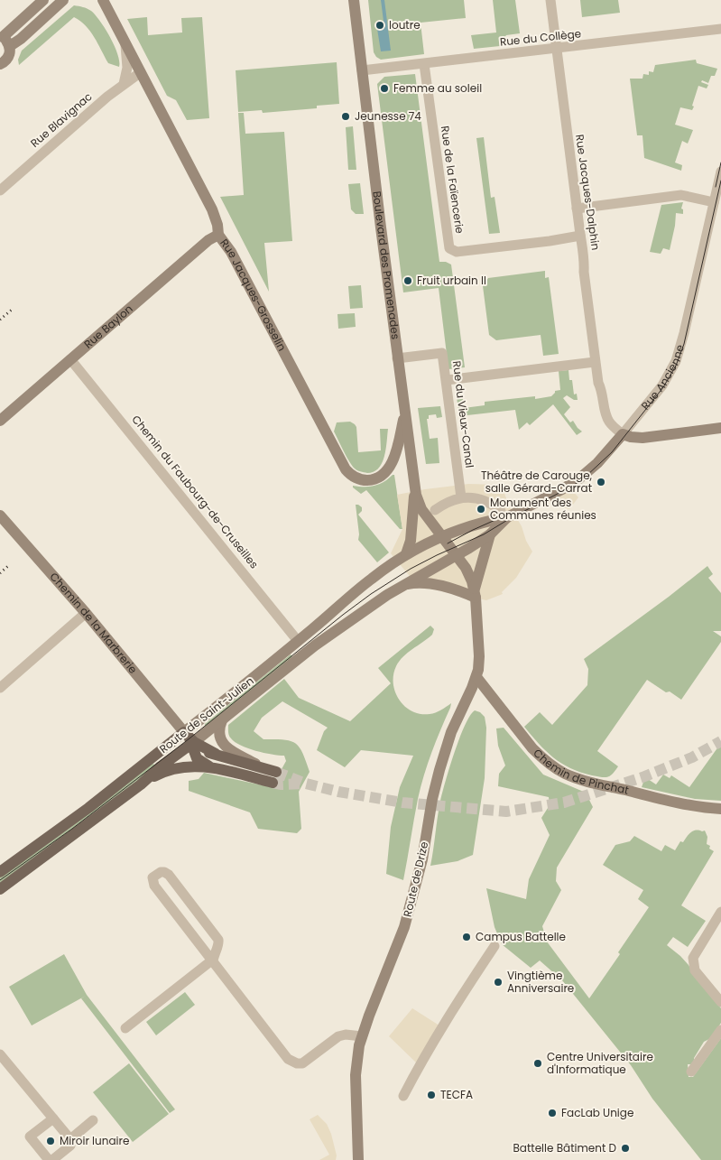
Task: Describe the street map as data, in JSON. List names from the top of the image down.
{
  "streets": {
    "main road": [
      "Boulevard des Promenades",
      "Rue Jacques-Grosselin",
      "Rue Baylon",
      "Rue Ancienne",
      "Chemin de la Marbrerie",
      "Route de Saint-Julien",
      "Chemin de Pinchat",
      "Route de Drize"
    ],
    "street": [
      "Rue du Collège",
      "Rue Blavignac",
      "Rue de la Faïencerie",
      "Rue Jacques-Dalphin",
      "Rue du Vieux-Canal",
      "Chemin du Faubourg-de-Cruseilles"
    ]
  },
  "crossings": [
    ["Rue du Collège", "Rue de la Faïencerie"],
    ["Rue du Collège", "Rue Jacques-Dalphin"],
    ["Rue du Collège", "Boulevard des Promenades"],
    ["Rue Blavignac", "Rue Jacques-Grosselin"],
    ["Rue de la Faïencerie", "Rue Jacques-Dalphin"],
    ["Rue Jacques-Dalphin", "Rue Ancienne"],
    ["Boulevard des Promenades", "Rue Jacques-Grosselin"],
    ["Boulevard des Promenades", "Rue du Vieux-Canal"],
    ["Boulevard des Promenades", "Route de Saint-Julien"],
    ["Boulevard des Promenades", "Route de Drize"],
    ["Rue Jacques-Grosselin", "Rue Baylon"],
    ["Rue Baylon", "Chemin du Faubourg-de-Cruseilles"],
    ["Rue Ancienne", "Route de Saint-Julien"],
    ["Chemin du Faubourg-de-Cruseilles", "Route de Saint-Julien"],
    ["Chemin de la Marbrerie", "Route de Saint-Julien"],
    ["Chemin de Pinchat", "Route de Drize"]
  ],
  "places": [
    "loutre",
    "Femme au soleil",
    "Jeunesse 74",
    "Fruit urbain II",
    "Théâtre de Carouge, salle Gérard-Carrat",
    "Monument des Communes réunies",
    "Campus Battelle",
    "Vingtième Anniversaire",
    "Centre Universitaire d'Informatique",
    "TECFA",
    "FacLab Unige",
    "Miroir lunaire",
    "Battelle Bâtiment D"
  ]
}
